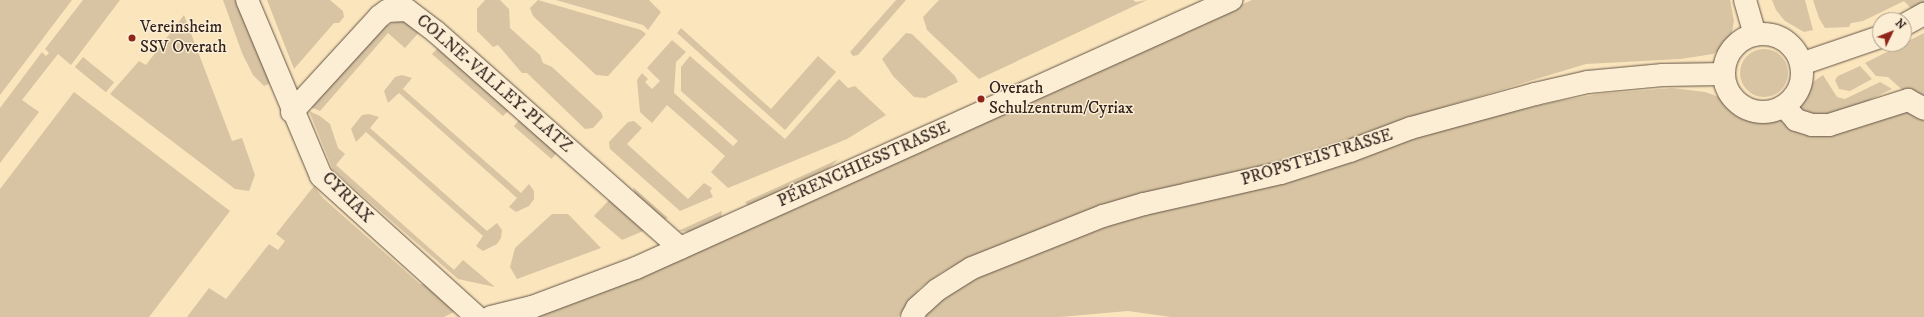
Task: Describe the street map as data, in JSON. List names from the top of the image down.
{
  "streets": {
    "street": [
      "COLNE-VALLEY-PLATZ",
      "PROPSTEISTRASSE",
      "PÉRENCHIESSTRASSE",
      "CYRIAX"
    ]
  },
  "crossings": [
    ["COLNE-VALLEY-PLATZ", "PÉRENCHIESSTRASSE"],
    ["COLNE-VALLEY-PLATZ", "CYRIAX"]
  ],
  "places": ["Vereinsheim SSV Overath", "Overath Schulzentrum/Cyriax"],
  "north": "top right"
}
